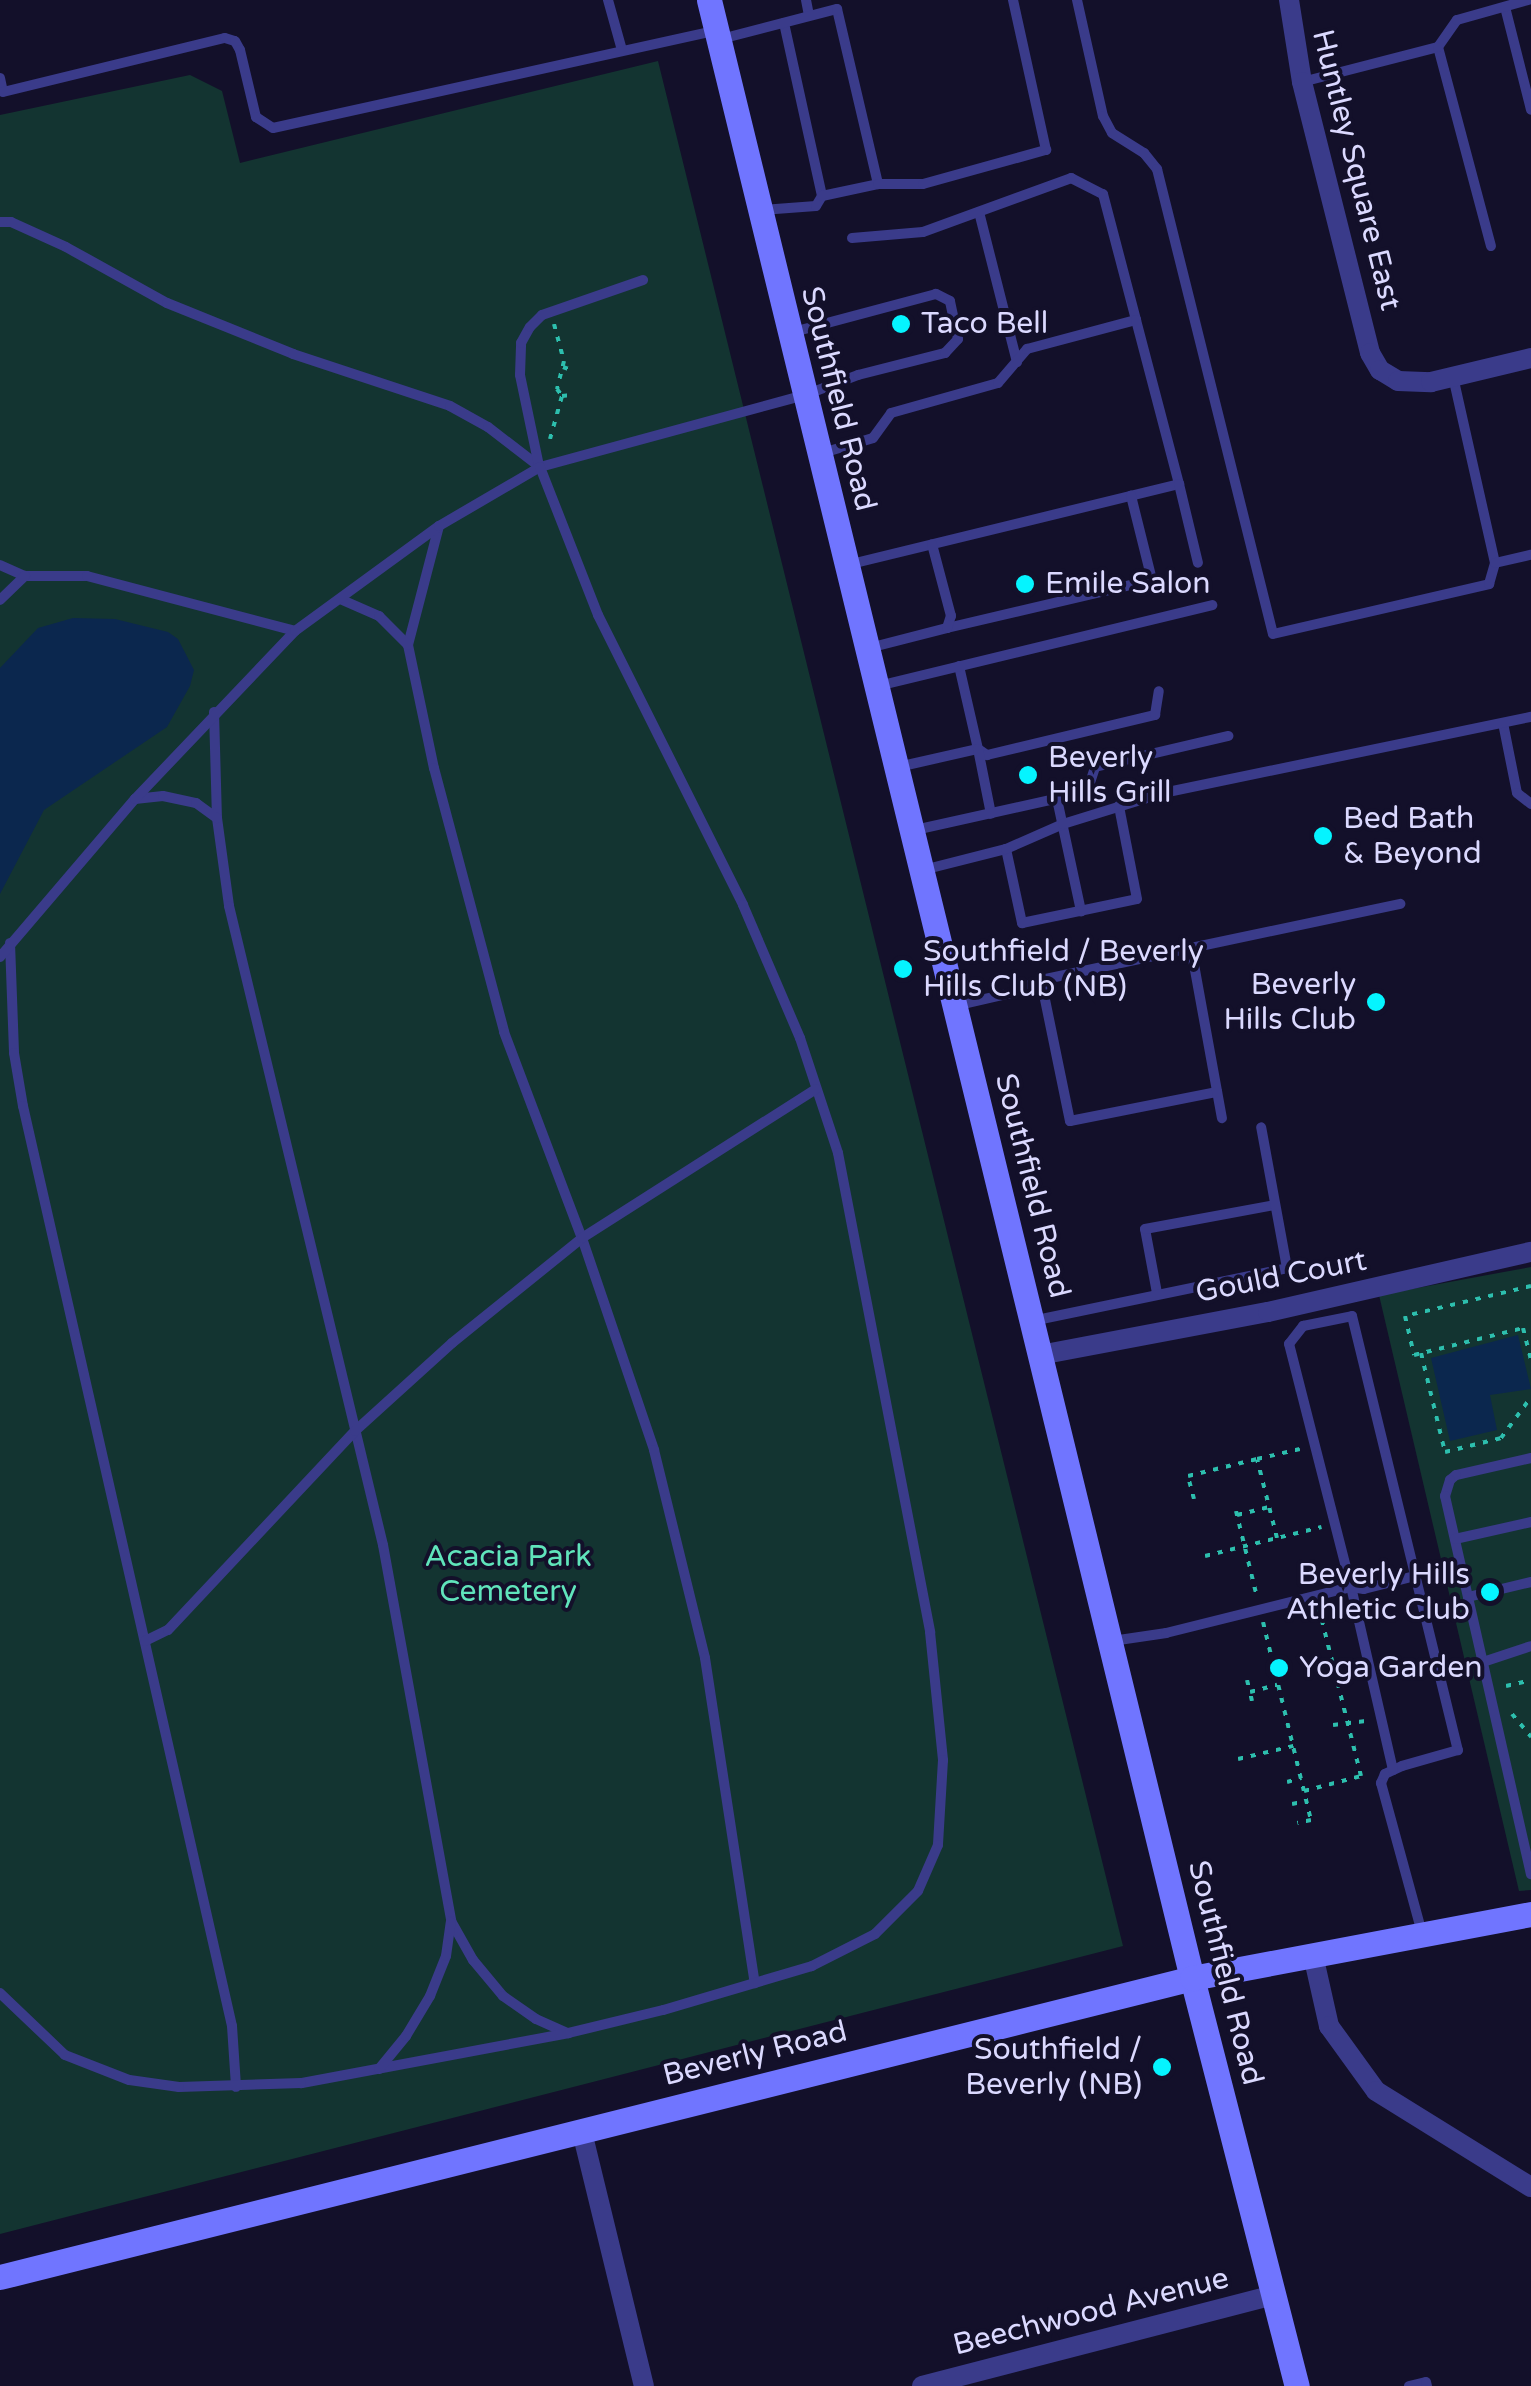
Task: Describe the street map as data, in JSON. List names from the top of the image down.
{
  "streets": {
    "main road": ["Southfield Road", "Beverly Road"],
    "street": ["Huntley Square East", "Gould Court", "Beechwood Avenue"]
  },
  "crossings": [
    ["Southfield Road", "Gould Court"],
    ["Southfield Road", "Beverly Road"],
    ["Southfield Road", "Beechwood Avenue"]
  ],
  "parks": ["Acacia Park Cemetery"],
  "places": [
    "Taco Bell",
    "Emile Salon",
    "Beverly Hills Grill",
    "Bed Bath & Beyond",
    "Southfield / Beverly Hills Club (NB)",
    "Beverly Hills Club",
    "Beverly Hills Athletic Club",
    "Yoga Garden",
    "Southfield / Beverly (NB)"
  ]
}
